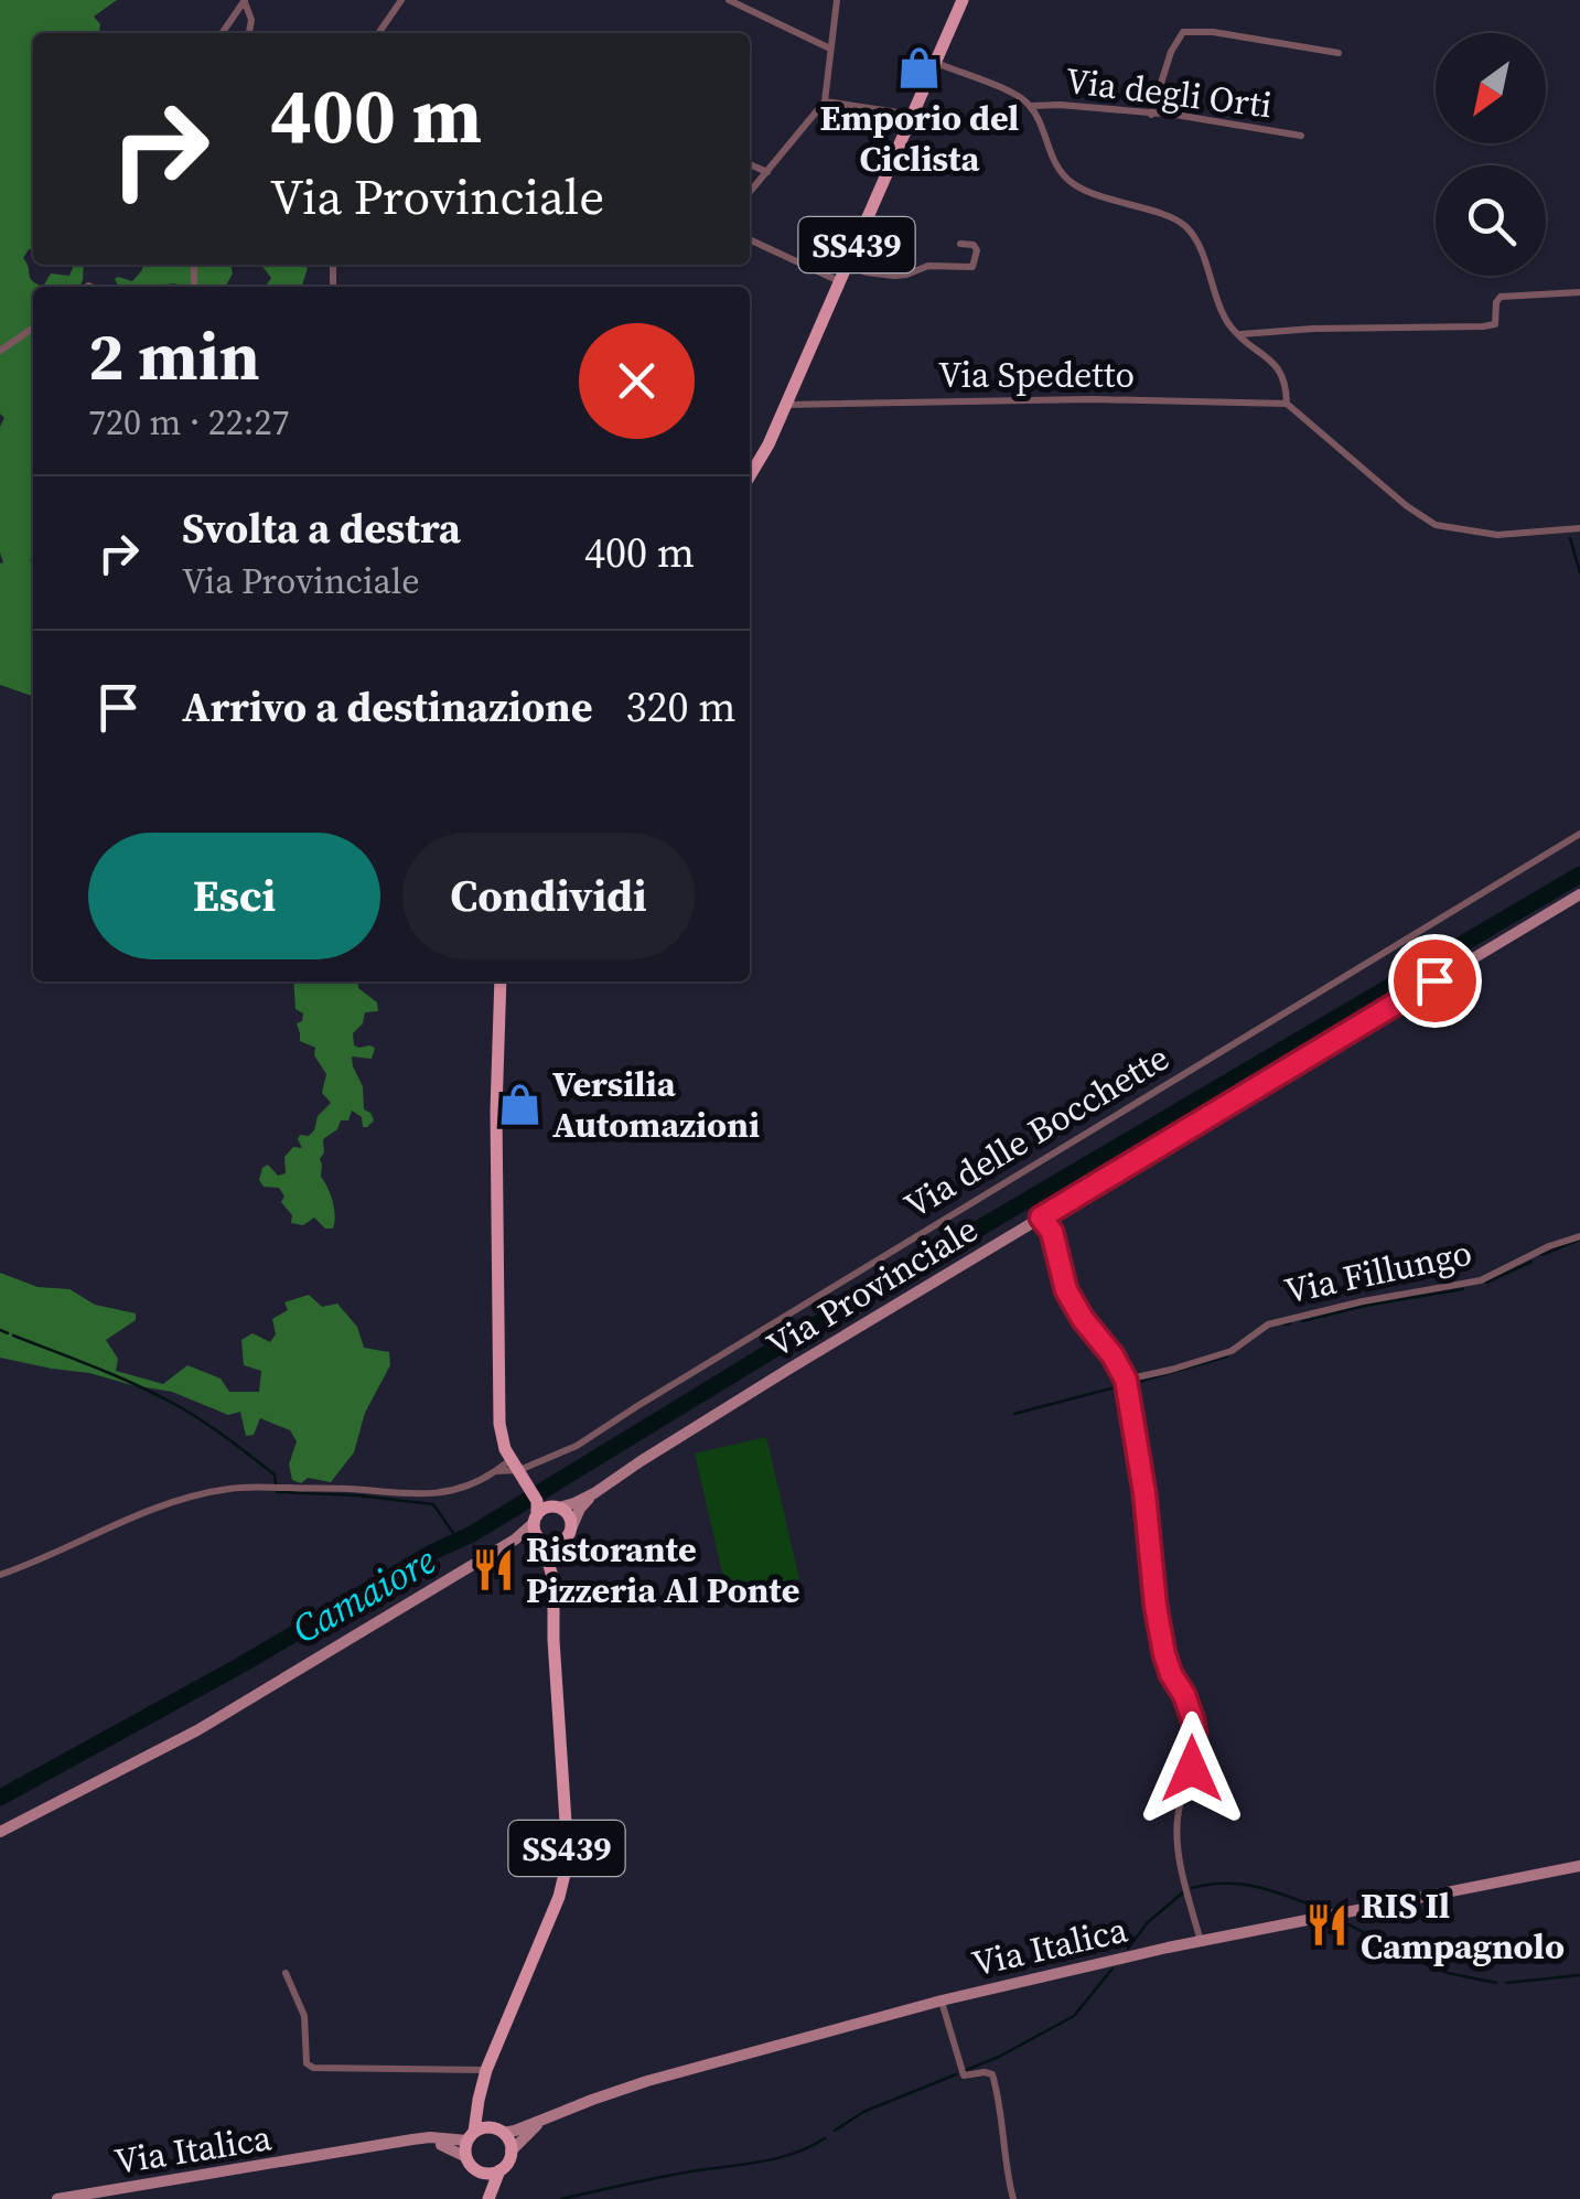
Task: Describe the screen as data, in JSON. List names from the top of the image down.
{
  "streets": {
    "main road": ["SS439", "Via Provinciale", "Via Italica"],
    "street": [
      "Via degli Orti",
      "Via Spedetto",
      "Via delle Bocchette",
      "Via Fillungo"
    ]
  },
  "crossings": [
    ["SS439", "Via Spedetto"],
    ["SS439", "Via Provinciale"],
    ["SS439", "Via Italica"]
  ],
  "water": ["Camaiore"],
  "places": {
    "shop": ["Emporio del Ciclista", "Versilia Automazioni"],
    "restaurant": ["Ristorante Pizzeria Al Ponte", "RIS Il Campagnolo"]
  },
  "north": "bottom left",
  "page": {
    "turn": ["400 m", "Via Provinciale"],
    "heading": ["2 min", "720 m · 22:27"],
    "list": [
      {
        "name": "Svolta a destra",
        "note": "Via Provinciale",
        "value": "400 m"
      },
      {
        "name": "Arrivo a destinazione",
        "value": "320 m"
      }
    ],
    "buttons": ["Esci", "Condividi"]
  }
}
